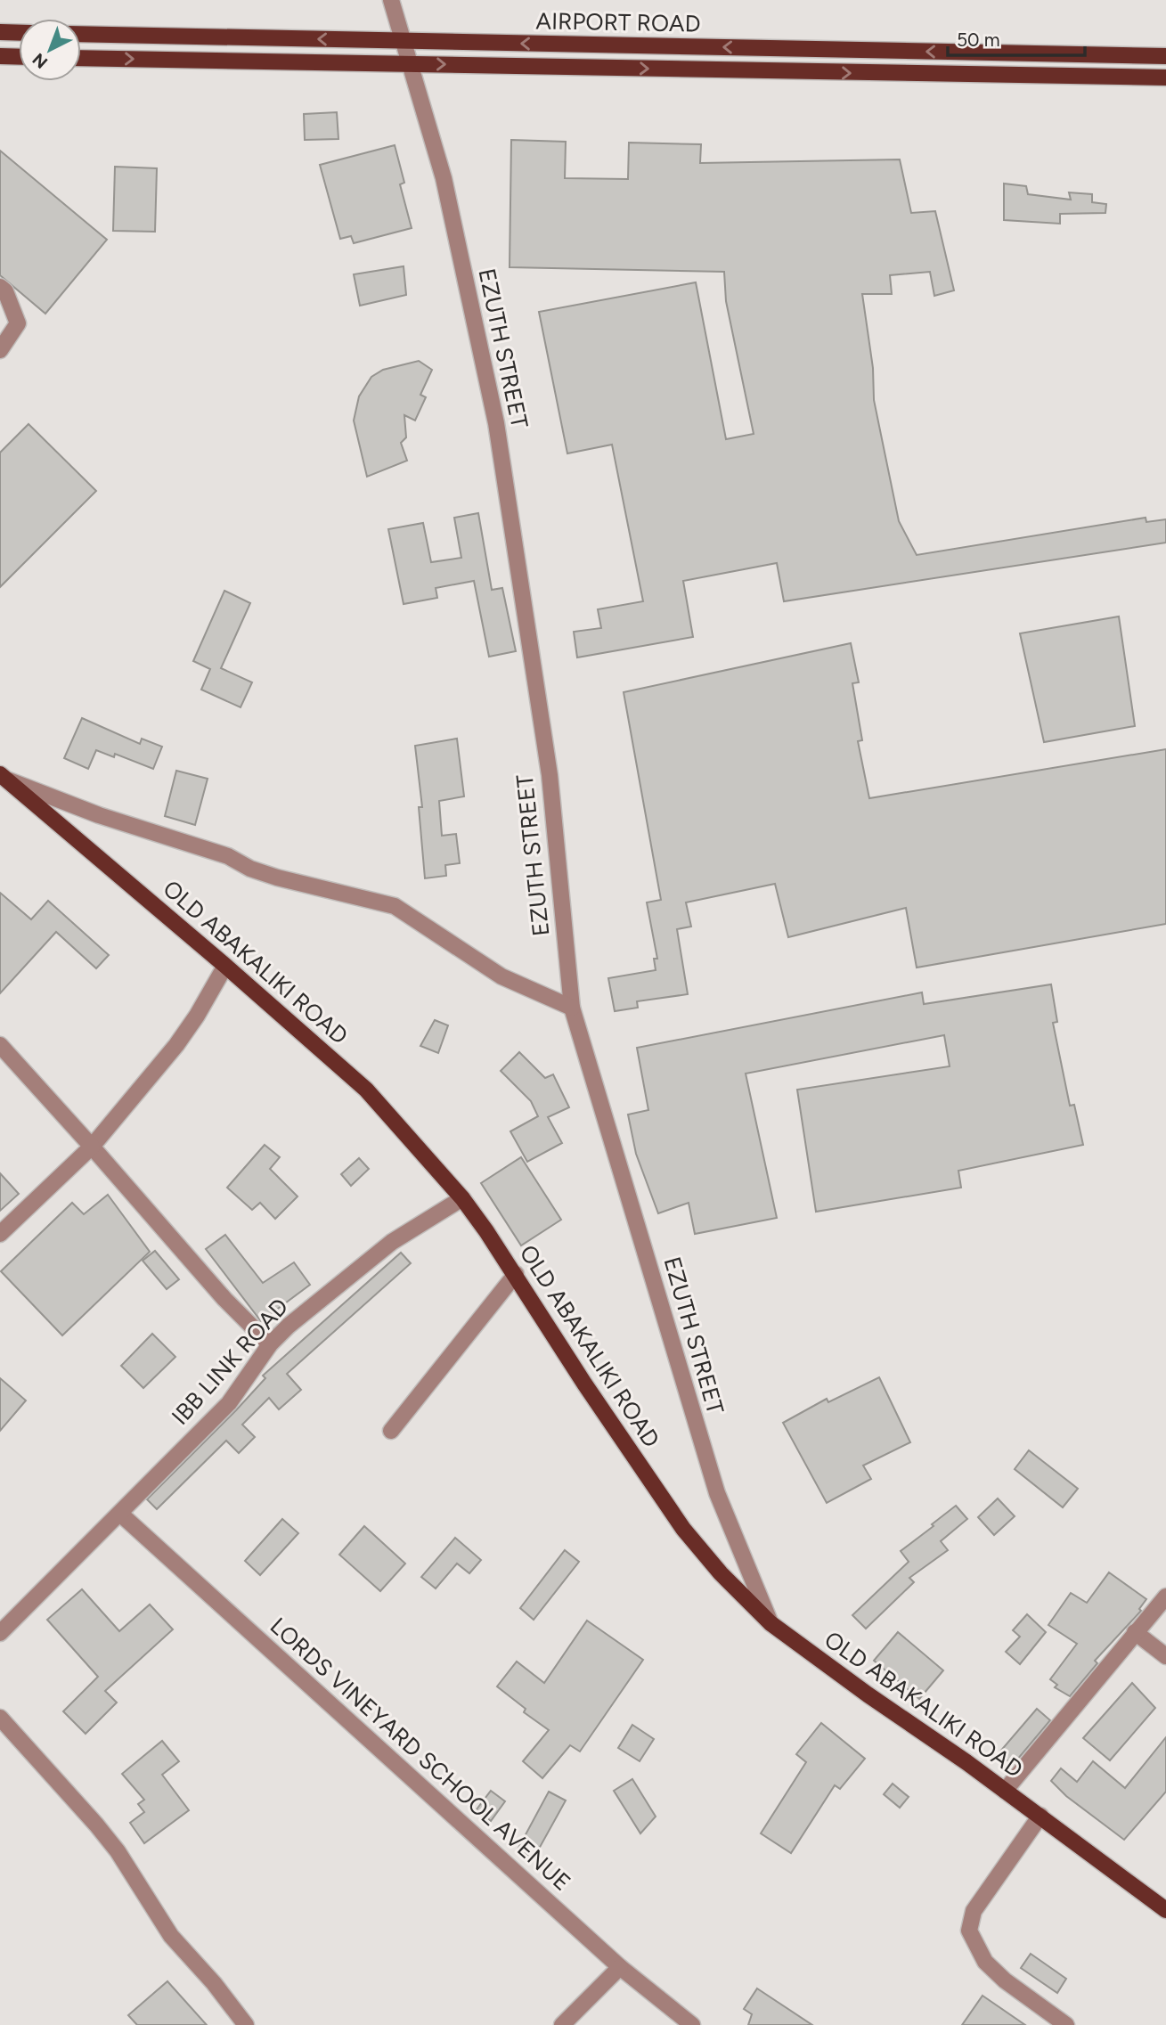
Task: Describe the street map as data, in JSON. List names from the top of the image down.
{
  "streets": {
    "main road": ["AIRPORT ROAD", "OLD ABAKALIKI ROAD"],
    "street": ["EZUTH STREET", "IBB LINK ROAD", "LORDS VINEYARD SCHOOL AVENUE"]
  },
  "crossings": [
    ["AIRPORT ROAD", "EZUTH STREET"],
    ["EZUTH STREET", "OLD ABAKALIKI ROAD"],
    ["OLD ABAKALIKI ROAD", "IBB LINK ROAD"],
    ["IBB LINK ROAD", "LORDS VINEYARD SCHOOL AVENUE"]
  ],
  "scale_bar": "50 m",
  "north": "bottom left"
}
